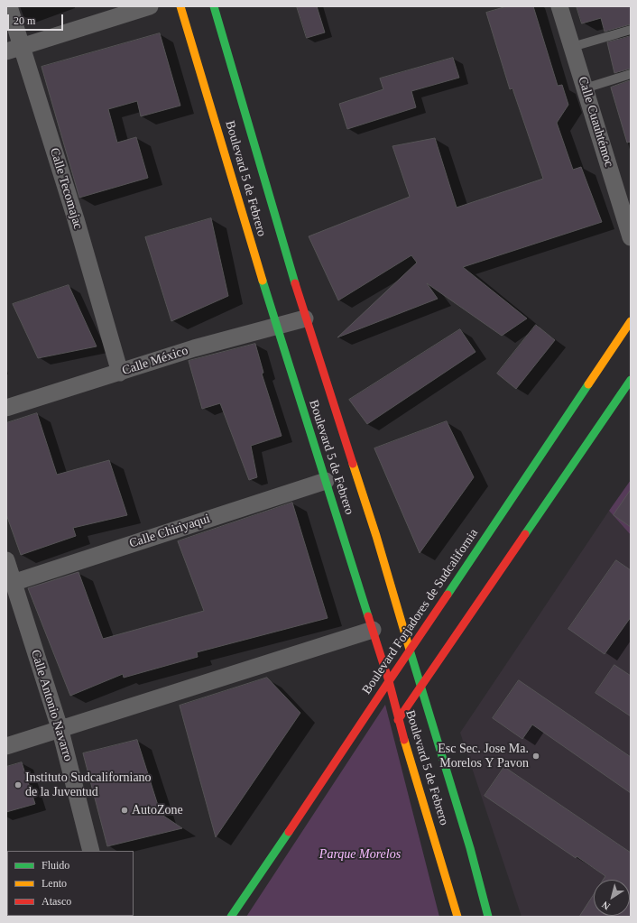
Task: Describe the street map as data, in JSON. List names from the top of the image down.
{
  "streets": {
    "main road": ["Boulevard 5 de Febrero", "Boulevard Forjadores de Sudcalifornia"],
    "street": [
      "Calle Cuauhtémoc",
      "Calle Tecomajac",
      "Calle México",
      "Calle Chiriyaqui",
      "Calle Antonio Navarro"
    ]
  },
  "crossings": [
    ["Boulevard 5 de Febrero", "Calle México"],
    ["Boulevard 5 de Febrero", "Calle Chiriyaqui"],
    ["Boulevard 5 de Febrero", "Boulevard Forjadores de Sudcalifornia"],
    ["Calle Tecomajac", "Calle México"],
    ["Calle Chiriyaqui", "Calle Antonio Navarro"]
  ],
  "parks": ["Parque Morelos"],
  "places": ["Esc Sec. Jose Ma. Morelos Y Pavon", "Instituto Sudcaliforniano de la Juventud", "AutoZone"],
  "legend": ["Fluido", "Lento", "Atasco"],
  "scale_bar": "20 m",
  "north": "bottom left"
}
